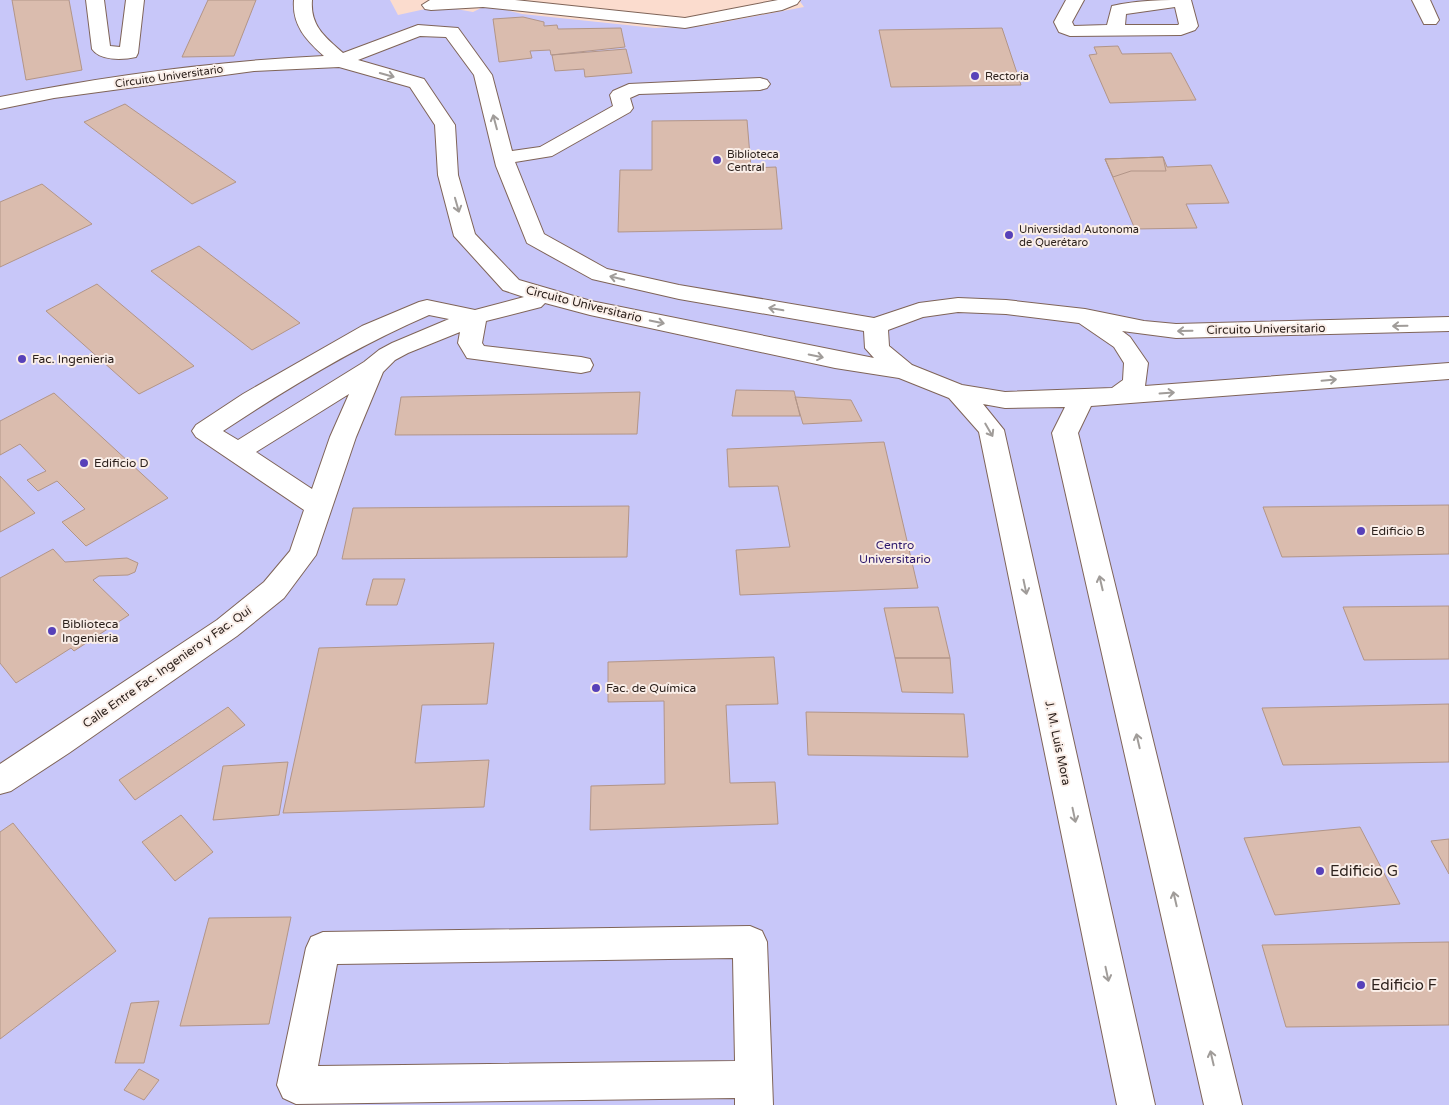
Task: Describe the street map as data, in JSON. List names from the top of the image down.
{
  "streets": {
    "street": ["Circuito Universitario", "Calle Entre Fac. Ingeniero y Fac. Quí", "J. M. Luis Mora"]
  },
  "crossings": [
    ["Circuito Universitario", "Calle Entre Fac. Ingeniero y Fac. Quí"]
  ],
  "parks": ["Centro Universitario"],
  "places": [
    "Rectoria",
    "Biblioteca Central",
    "Universidad Autonoma de Querétaro",
    "Fac. Ingenieria",
    "Edificio D",
    "Edificio B",
    "Biblioteca Ingenieria",
    "Fac. de Química",
    "Edificio G",
    "Edificio F"
  ]
}
